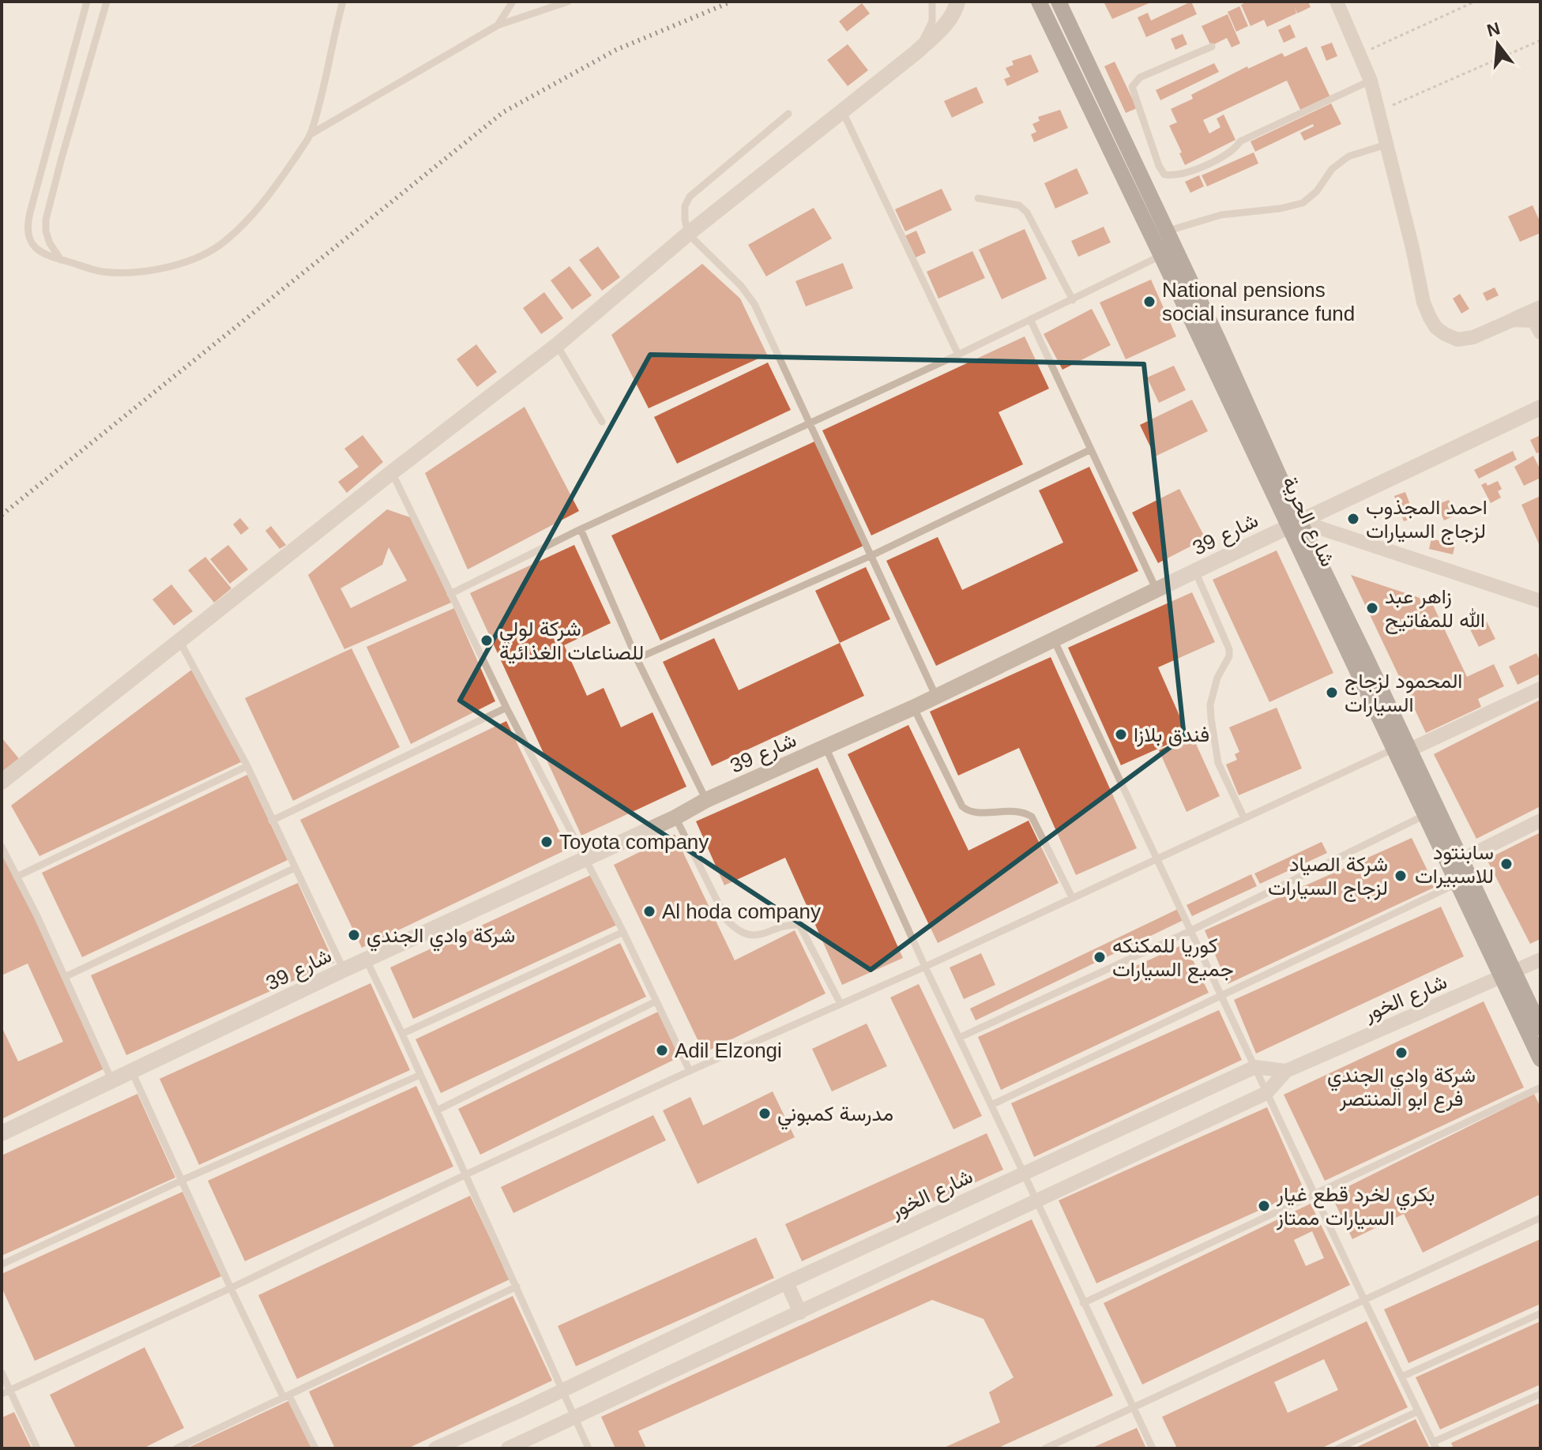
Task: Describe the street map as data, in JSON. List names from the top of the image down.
{
  "streets": {
    "main road": ["شارع الحرية"],
    "street": ["شارع 39", "شارع الخور"]
  },
  "crossings": [
    ["شارع الحرية", "شارع 39"],
    ["شارع الحرية", "شارع الخور"]
  ],
  "places": [
    "National pensions social insurance fund",
    "احمد المجذوب لزجاج السيارات",
    "زاهر عبد الله للمفاتيح",
    "شركة لولي للصناعات الغذائية",
    "المحمود لزجاج السيارات",
    "فندق بلازا",
    "Toyota company",
    "سابنتود للاسبيرات",
    "شركة الصياد لزجاج السيارات",
    "Al hoda company",
    "شركة وادي الجندي",
    "كوريا للمكنكه جميع السيارات",
    "Adil Elzongi",
    "شركة وادي الجندي فرع ابو المنتصر",
    "مدرسة كمبوني",
    "بكري لخرد قطع غيار السيارات ممتاز"
  ],
  "north": "top"
}
